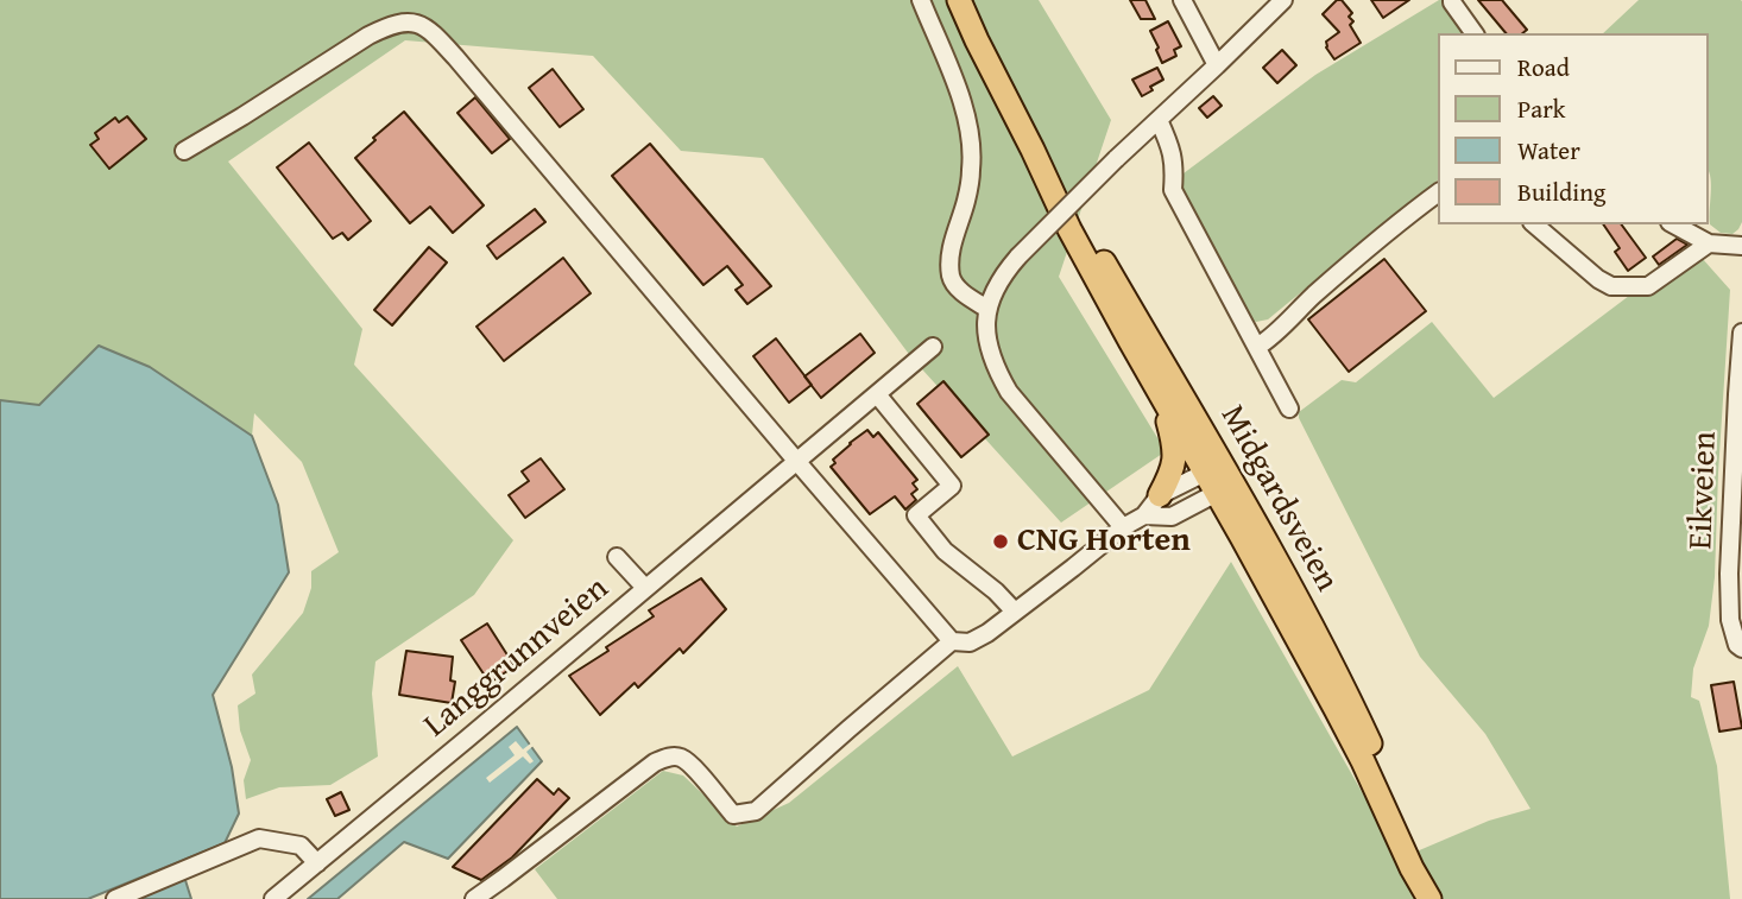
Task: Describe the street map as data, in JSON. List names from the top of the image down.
{
  "streets": {
    "highway": ["Midgardsveien"],
    "street": ["Eikveien", "Langgrunnveien"]
  },
  "places": ["CNG Horten"],
  "legend": [
    "Road",
    "Park",
    "Water",
    "Building"
  ]
}
